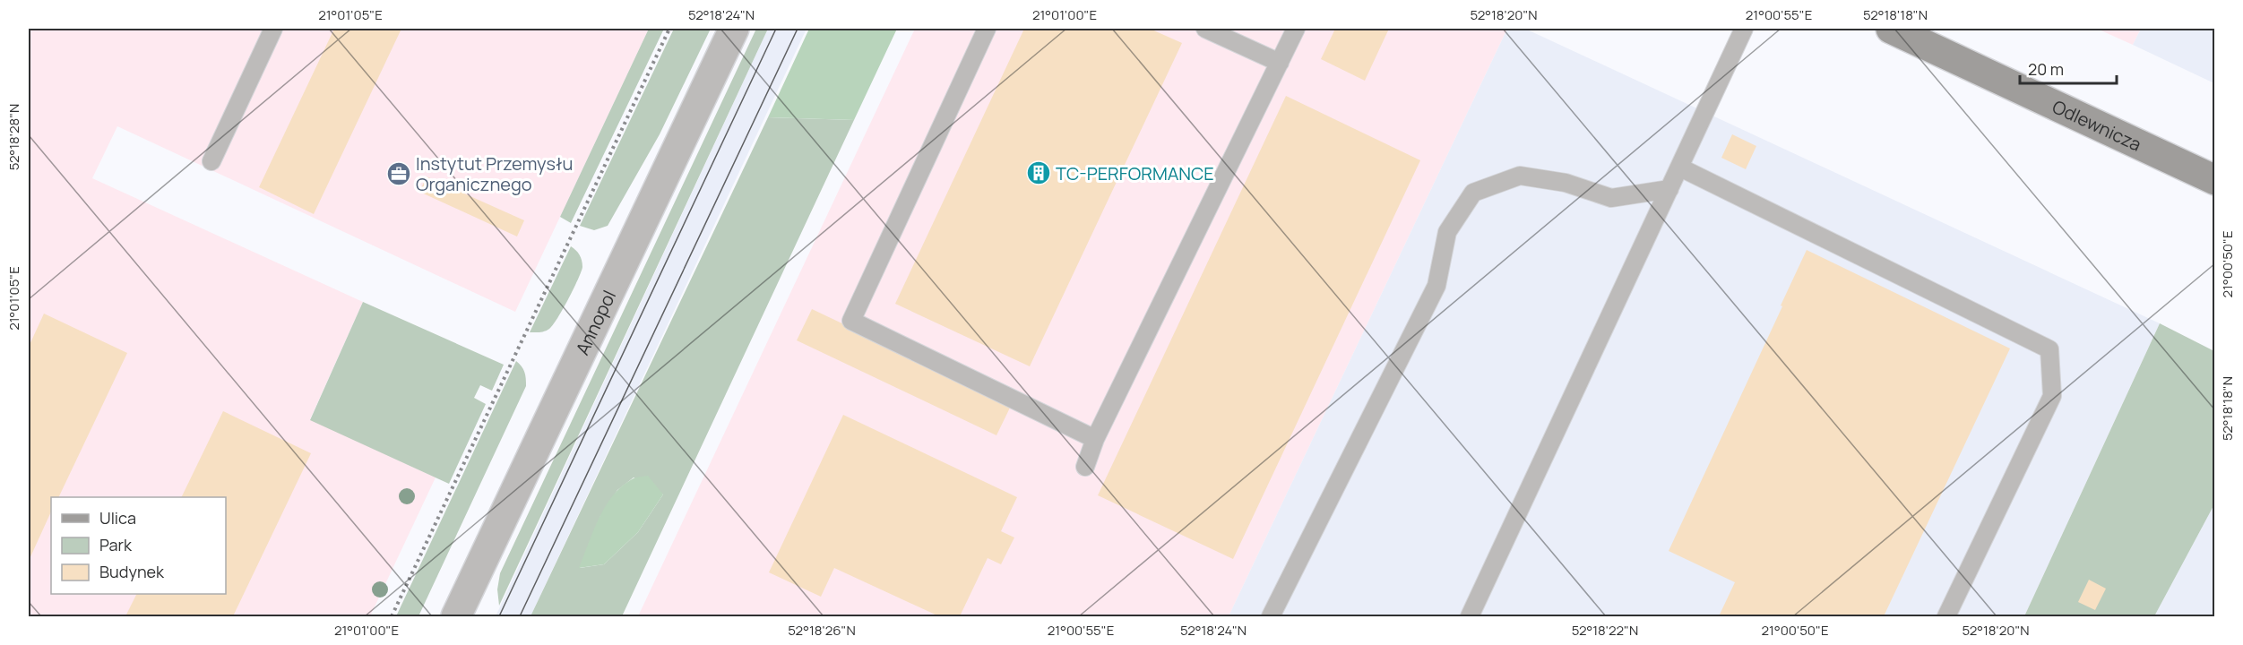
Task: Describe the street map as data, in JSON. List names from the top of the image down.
{
  "streets": {
    "street": ["Odlewnicza", "Annopol"]
  },
  "places": {
    "building": ["TC-PERFORMANCE"],
    "office": ["Instytut Przemysłu Organicznego"]
  },
  "legend": ["Ulica", "Park", "Budynek"],
  "scale_bar": "20 m",
  "coordinates": [
    "21°01'05\"E",
    "52°18'24\"N",
    "21°01'00\"E",
    "52°18'20\"N",
    "21°00'55\"E",
    "52°18'18\"N",
    "52°18'28\"N",
    "21°00'50\"E",
    "52°18'26\"N",
    "52°18'22\"N"
  ]
}
